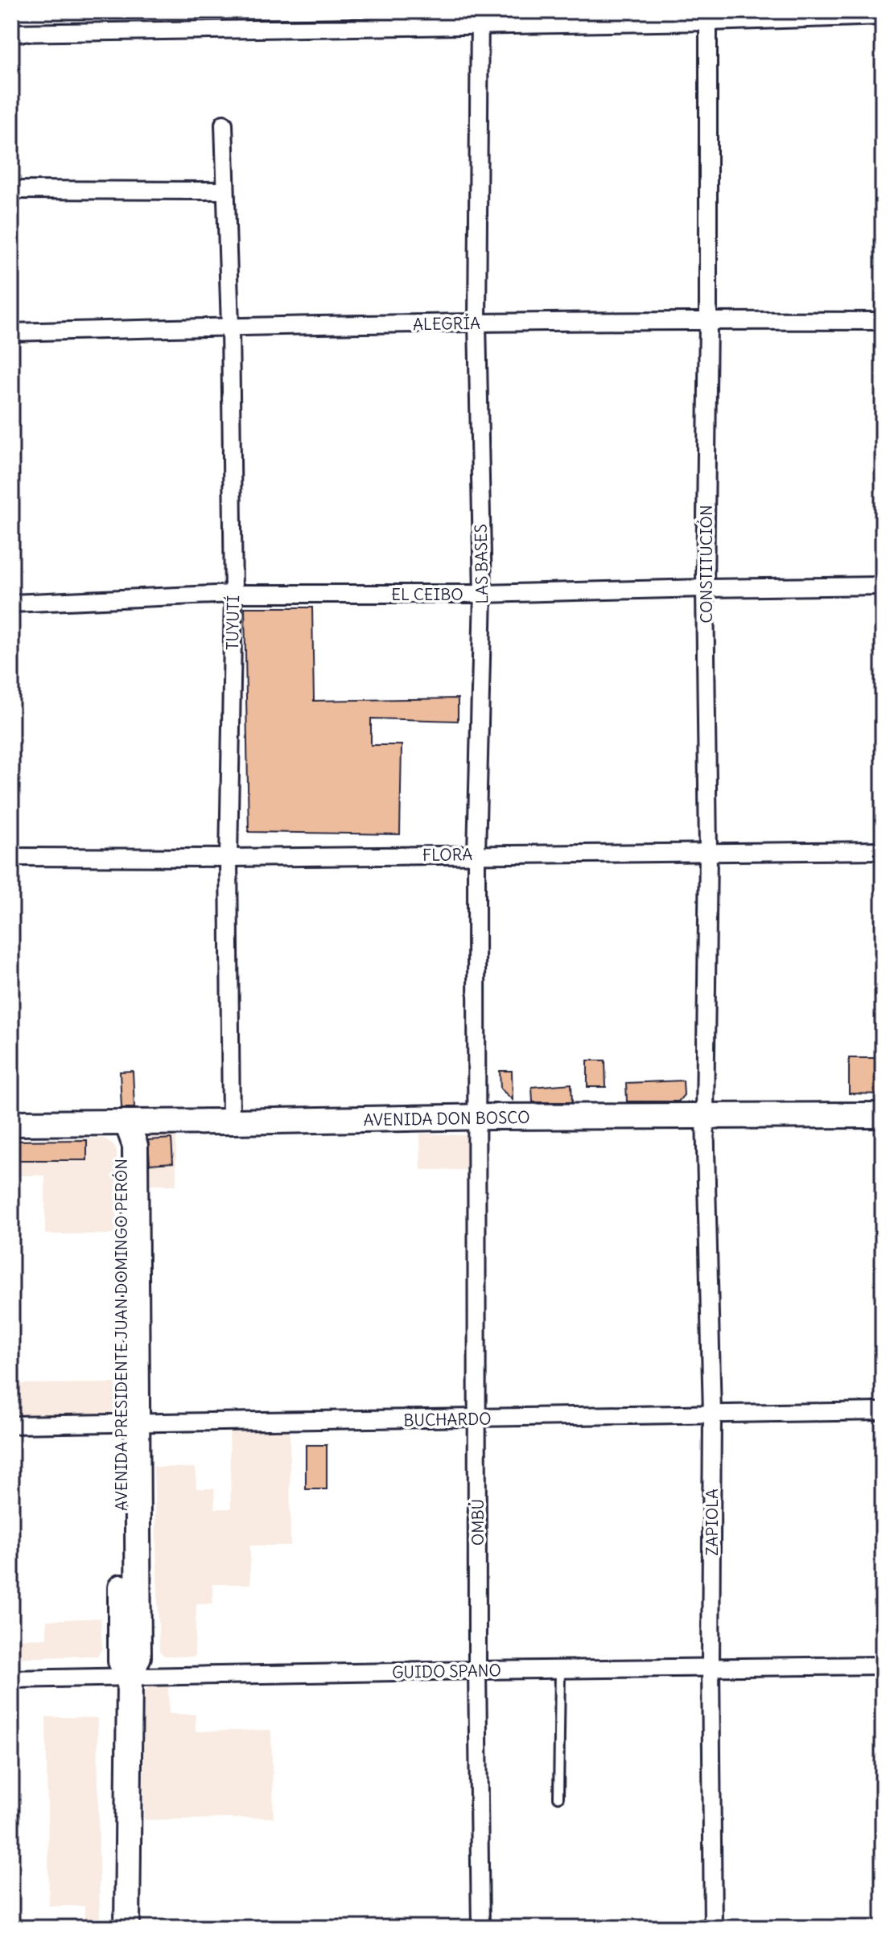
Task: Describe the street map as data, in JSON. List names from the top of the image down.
{
  "streets": {
    "main road": ["AVENIDA DON BOSCO", "AVENIDA PRESIDENTE JUAN DOMINGO PERÓN"],
    "street": [
      "ALEGRÍA",
      "LAS BASES",
      "CONSTITUCIÓN",
      "EL CEIBO",
      "TUYUTÍ",
      "FLORA",
      "BUCHARDO",
      "OMBÚ",
      "ZAPIOLA",
      "GUIDO SPANO"
    ]
  },
  "crossings": [
    ["ALEGRÍA", "LAS BASES"],
    ["ALEGRÍA", "CONSTITUCIÓN"],
    ["ALEGRÍA", "TUYUTÍ"],
    ["LAS BASES", "EL CEIBO"],
    ["LAS BASES", "FLORA"],
    ["LAS BASES", "AVENIDA DON BOSCO"],
    ["LAS BASES", "OMBÚ"],
    ["CONSTITUCIÓN", "EL CEIBO"],
    ["CONSTITUCIÓN", "FLORA"],
    ["CONSTITUCIÓN", "AVENIDA DON BOSCO"],
    ["CONSTITUCIÓN", "ZAPIOLA"],
    ["EL CEIBO", "TUYUTÍ"],
    ["TUYUTÍ", "FLORA"],
    ["TUYUTÍ", "AVENIDA DON BOSCO"],
    ["AVENIDA DON BOSCO", "AVENIDA PRESIDENTE JUAN DOMINGO PERÓN"],
    ["AVENIDA DON BOSCO", "OMBÚ"],
    ["AVENIDA DON BOSCO", "ZAPIOLA"],
    ["AVENIDA PRESIDENTE JUAN DOMINGO PERÓN", "BUCHARDO"],
    ["AVENIDA PRESIDENTE JUAN DOMINGO PERÓN", "GUIDO SPANO"],
    ["BUCHARDO", "OMBÚ"],
    ["BUCHARDO", "ZAPIOLA"],
    ["OMBÚ", "GUIDO SPANO"],
    ["ZAPIOLA", "GUIDO SPANO"]
  ]
}
